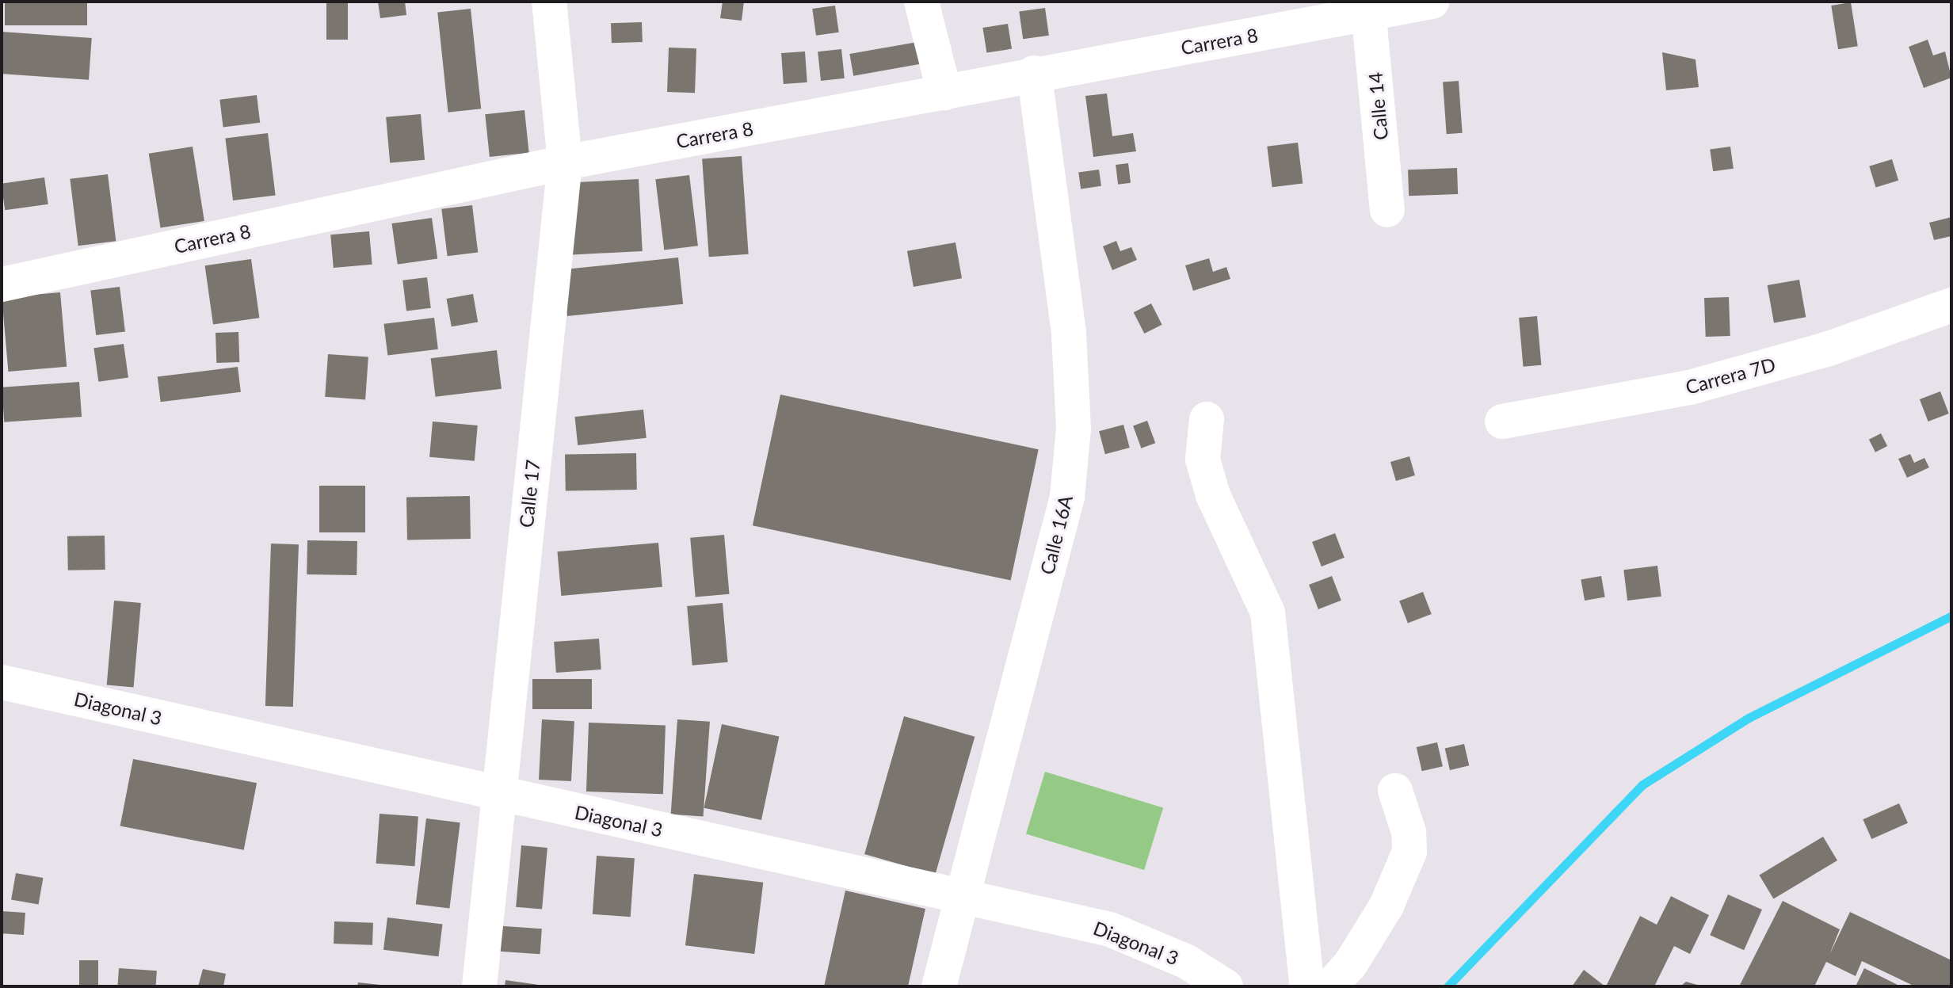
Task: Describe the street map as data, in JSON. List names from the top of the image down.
{
  "streets": {
    "street": [
      "Carrera 8",
      "Calle 14",
      "Carrera 7D",
      "Calle 17",
      "Calle 16A",
      "Diagonal 3"
    ]
  },
  "crossings": [
    ["Carrera 8", "Calle 14"],
    ["Carrera 8", "Calle 17"],
    ["Carrera 8", "Calle 16A"],
    ["Calle 17", "Diagonal 3"],
    ["Calle 16A", "Diagonal 3"]
  ]
}
